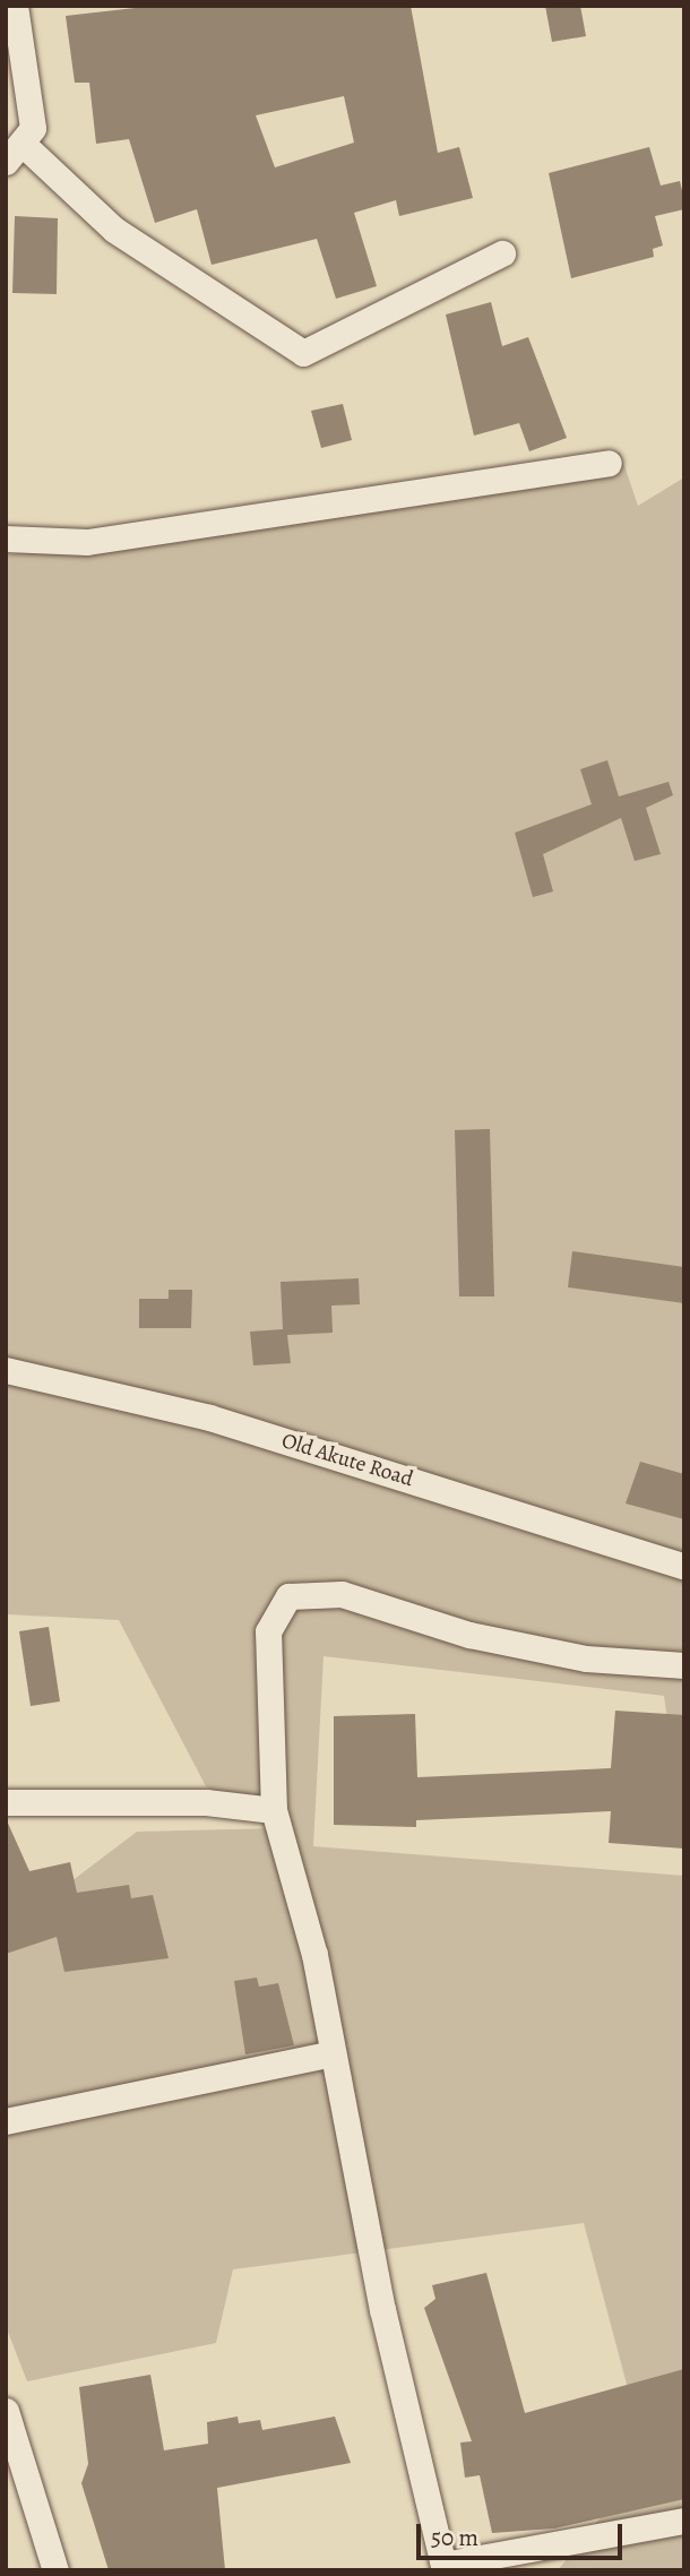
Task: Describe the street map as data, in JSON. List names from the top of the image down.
{
  "streets": {
    "street": ["Old Akute Road"]
  },
  "scale_bar": "50 m"
}
